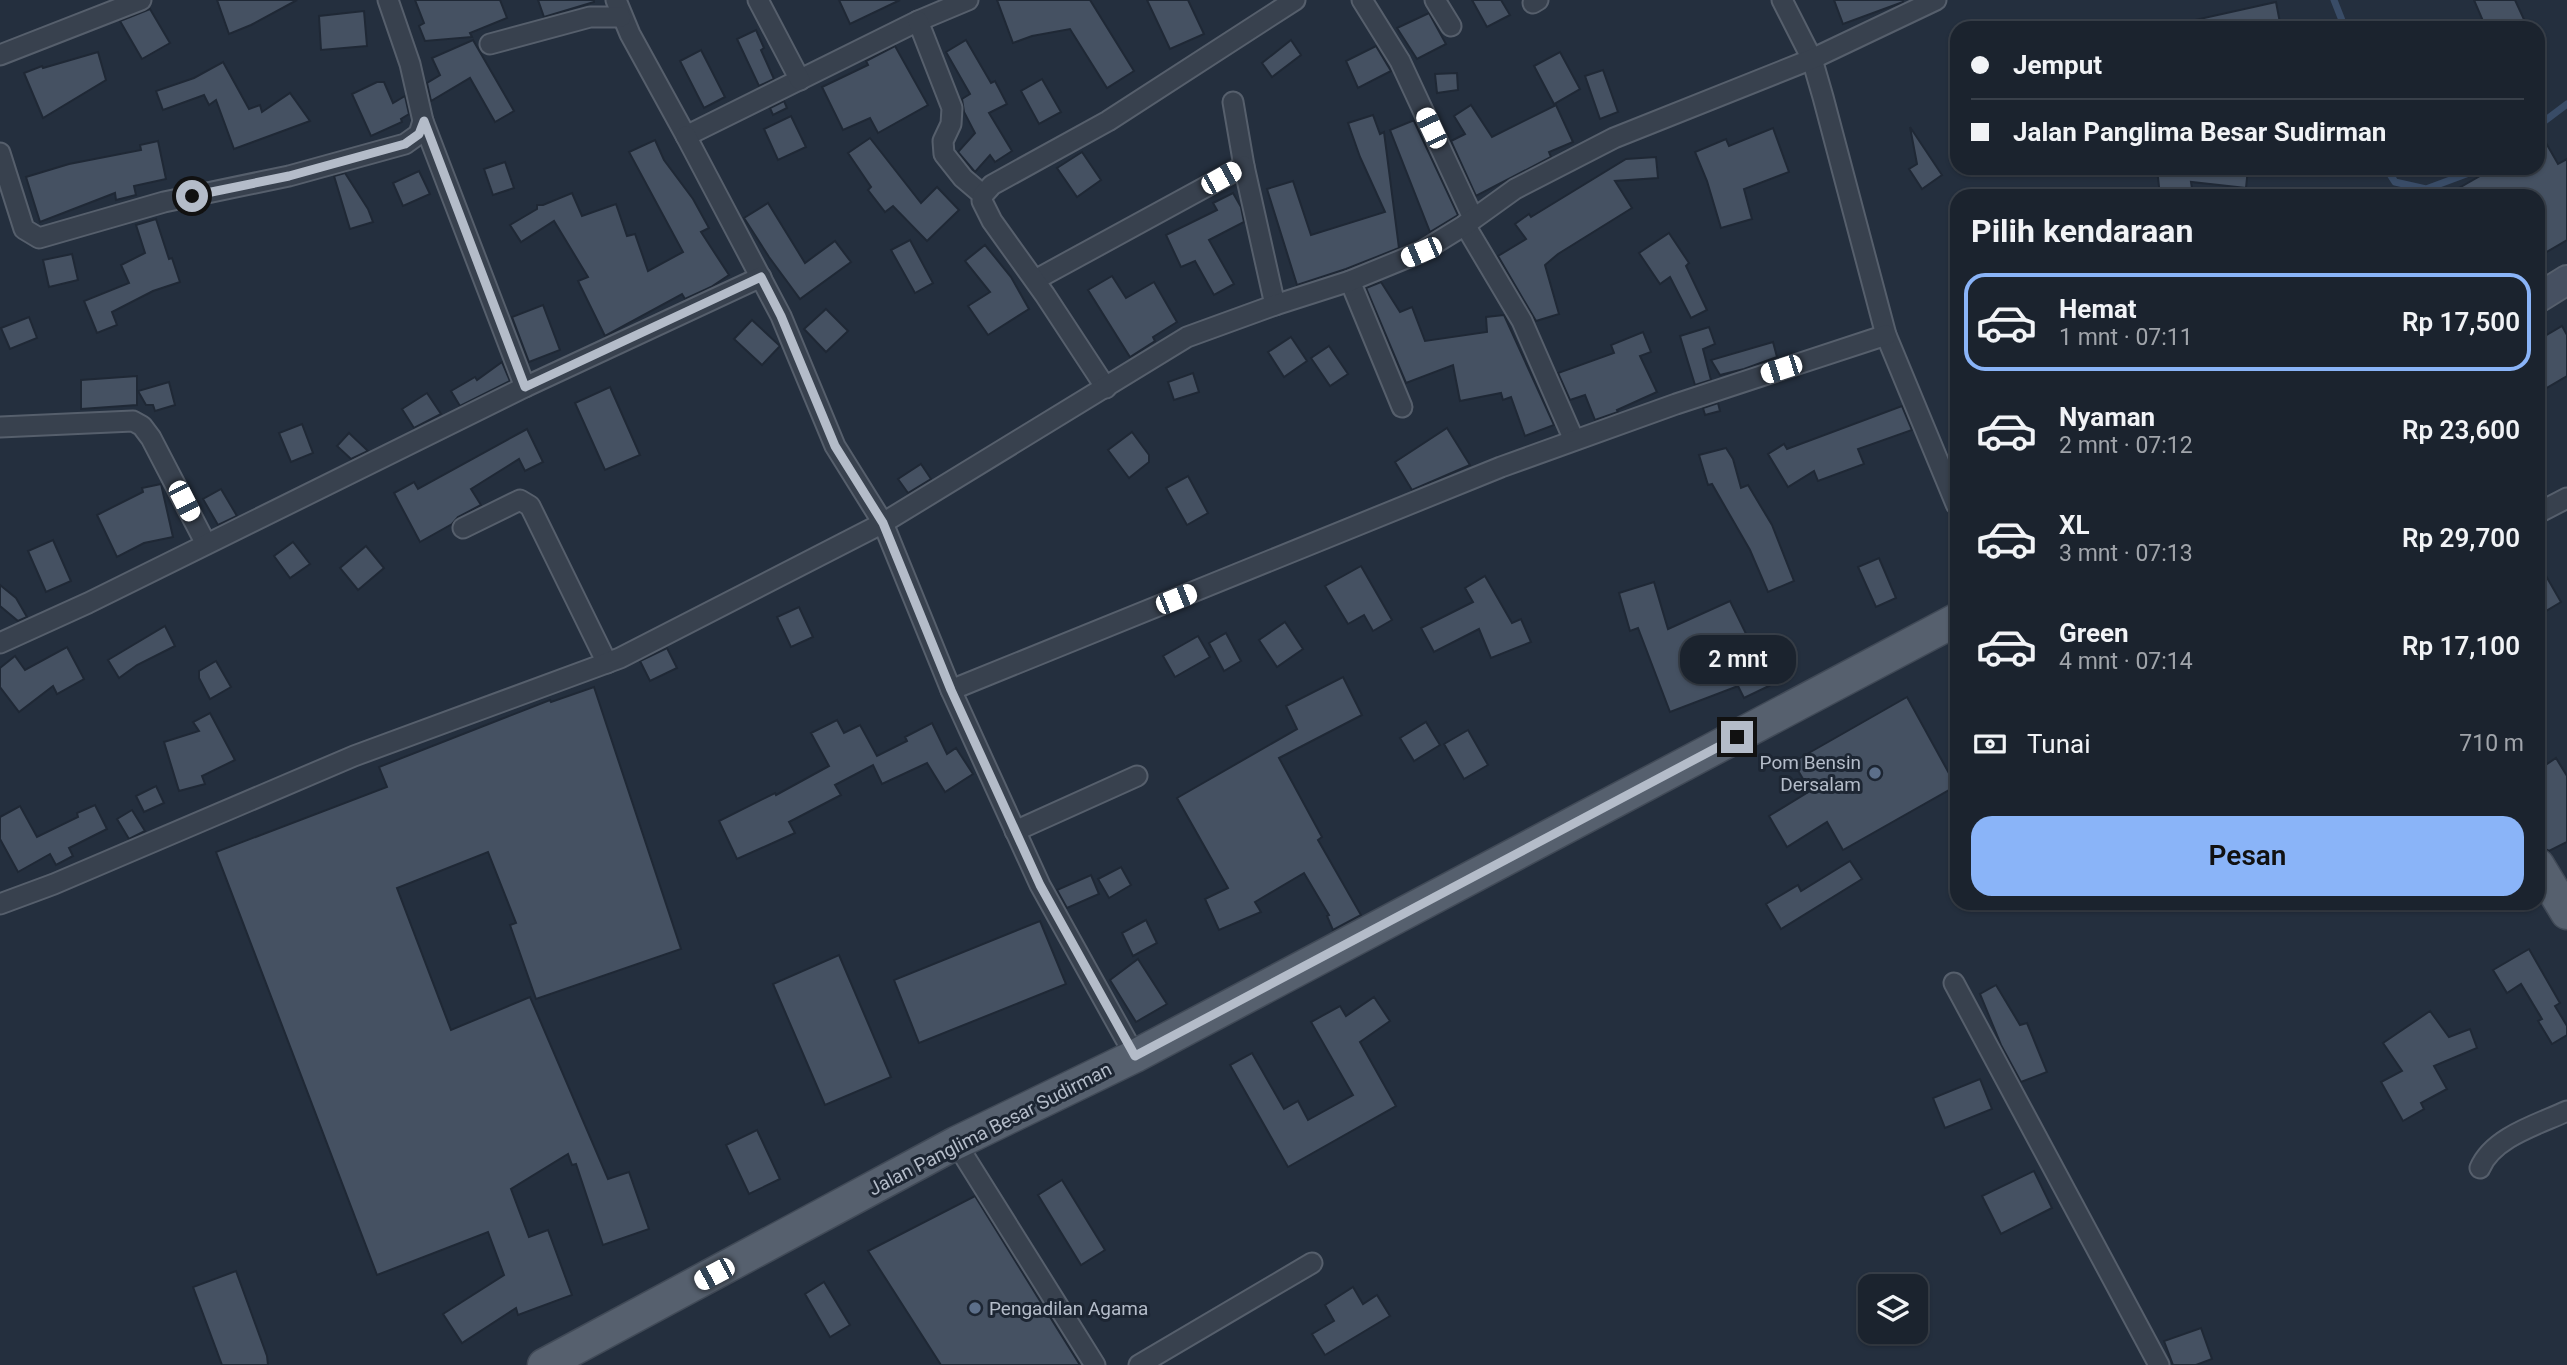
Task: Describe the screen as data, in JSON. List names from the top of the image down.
{
  "streets": {
    "main road": ["Jalan Panglima Besar Sudirman"]
  },
  "places": ["Pom Bensin Dersalam", "Pengadilan Agama"],
  "page": {
    "banner": ["Jemput", "Jalan Panglima Besar Sudirman"],
    "heading": "Pilih kendaraan",
    "list": [
      {
        "name": "Hemat",
        "note": "1 mnt · 07:11",
        "value": "Rp 17,500"
      },
      {
        "name": "Nyaman",
        "note": "2 mnt · 07:12",
        "value": "Rp 23,600"
      },
      {
        "name": "XL",
        "note": "3 mnt · 07:13",
        "value": "Rp 29,700"
      },
      {
        "name": "Green",
        "note": "4 mnt · 07:14",
        "value": "Rp 17,100"
      }
    ],
    "bubble": "2 mnt",
    "pay": ["Tunai", "710 m"],
    "buttons": "Pesan"
  }
}
